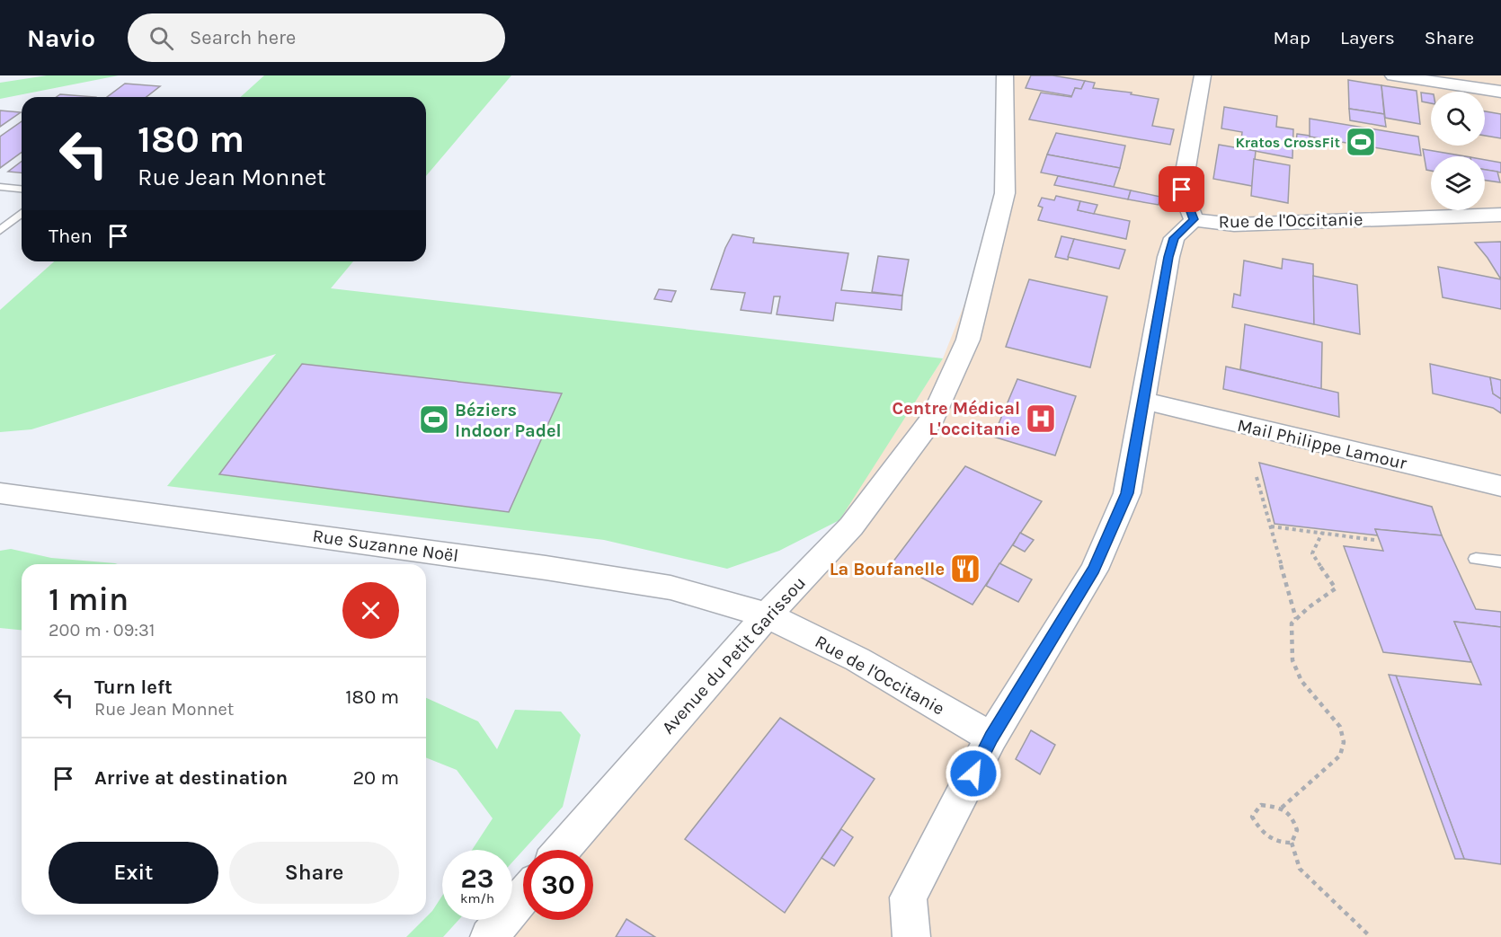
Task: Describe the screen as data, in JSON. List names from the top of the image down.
{
  "streets": {
    "street": [
      "Rue de l'Occitanie",
      "Mail Philippe Lamour",
      "Rue Suzanne Noël",
      "Avenue du Petit Garissou"
    ]
  },
  "crossings": [
    ["Rue de l'Occitanie", "Mail Philippe Lamour"],
    ["Rue de l'Occitanie", "Rue Suzanne Noël"],
    ["Rue de l'Occitanie", "Avenue du Petit Garissou"],
    ["Rue Suzanne Noël", "Avenue du Petit Garissou"]
  ],
  "places": {
    "sports": ["Kratos CrossFit", "Béziers Indoor Padel"],
    "hospital": ["Centre Médical L'occitanie"],
    "restaurant": ["La Boufanelle"]
  },
  "page": {
    "header": "Navio",
    "search": "Search here",
    "nav": ["Map", "Layers", "Share"],
    "turn": ["180 m", "Rue Jean Monnet"],
    "then": "Then",
    "heading": ["1 min", "200 m · 09:31"],
    "list": [
      {
        "name": "Turn left",
        "note": "Rue Jean Monnet",
        "value": "180 m"
      },
      {
        "name": "Arrive at destination",
        "value": "20 m"
      }
    ],
    "buttons": ["Exit", "Share"],
    "speed": "23 km/h",
    "limit": "30"
  }
}
